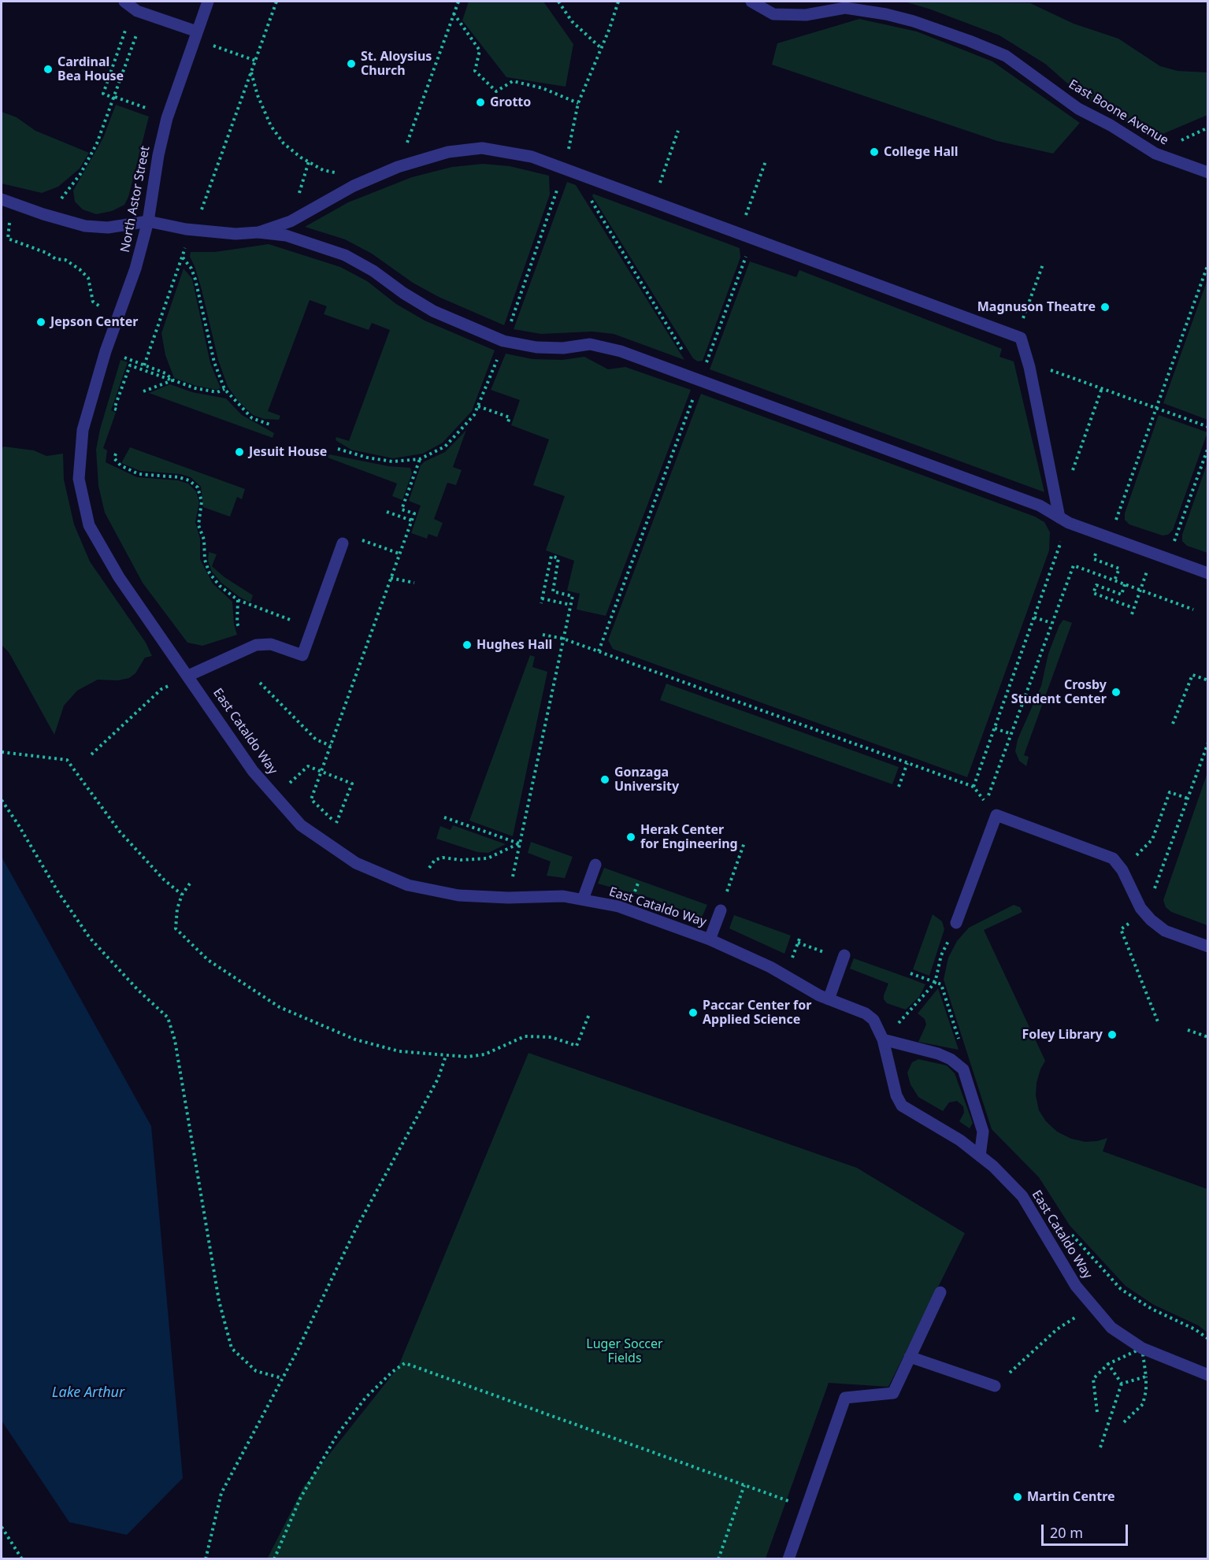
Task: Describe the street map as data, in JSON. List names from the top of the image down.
{
  "streets": {
    "street": ["East Boone Avenue", "North Astor Street", "East Cataldo Way"]
  },
  "crossings": [
    ["North Astor Street", "East Cataldo Way"]
  ],
  "water": ["Lake Arthur"],
  "parks": ["Luger Soccer Fields"],
  "places": [
    "St. Aloysius Church",
    "Cardinal Bea House",
    "Grotto",
    "College Hall",
    "Magnuson Theatre",
    "Jepson Center",
    "Jesuit House",
    "Hughes Hall",
    "Crosby Student Center",
    "Gonzaga University",
    "Herak Center for Engineering",
    "Paccar Center for Applied Science",
    "Foley Library",
    "Martin Centre"
  ],
  "scale_bar": "20 m"
}
